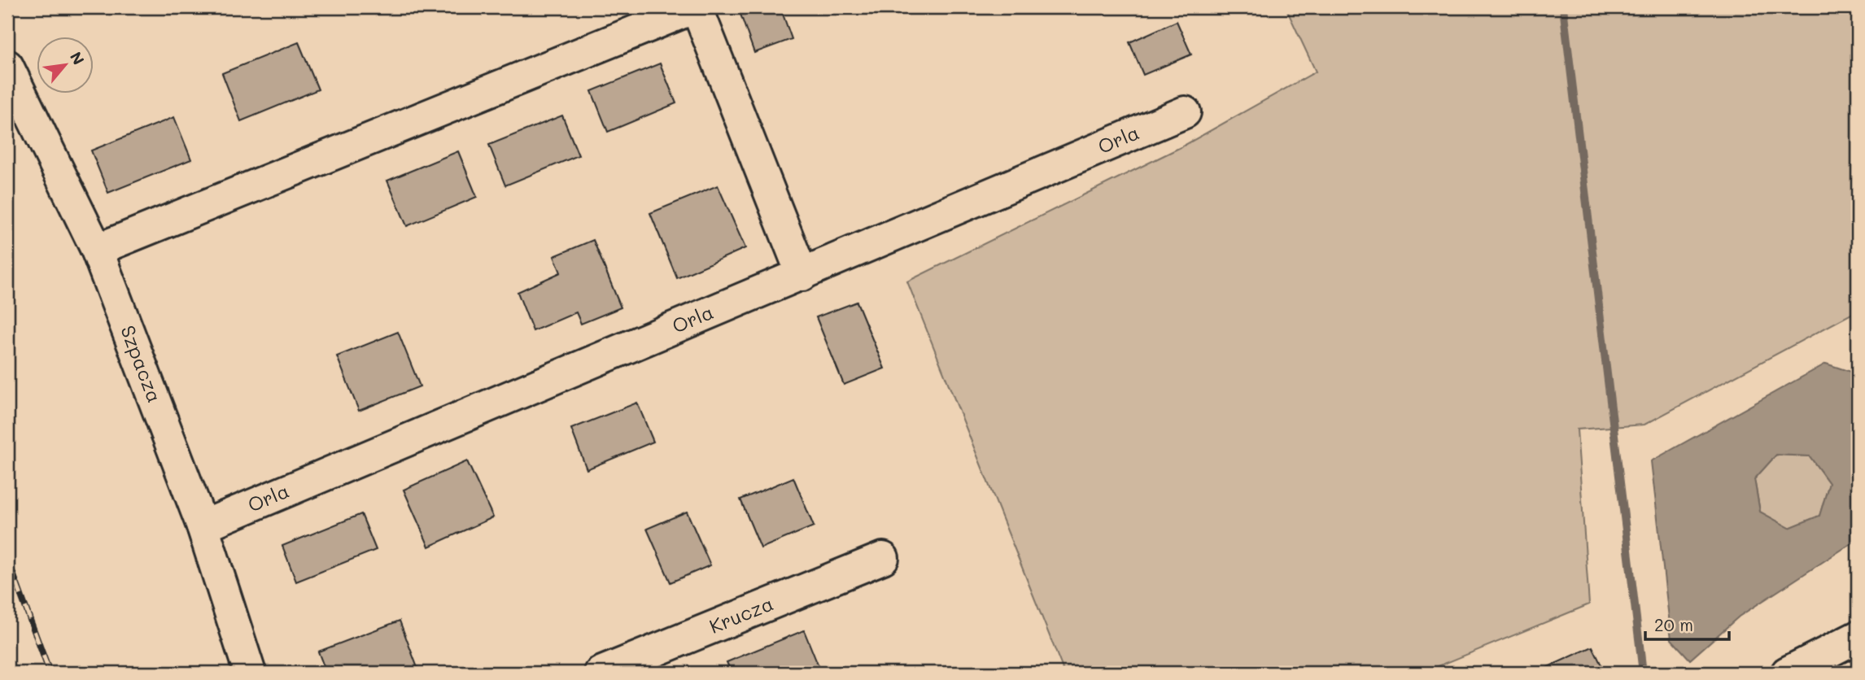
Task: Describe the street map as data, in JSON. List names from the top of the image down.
{
  "streets": {
    "street": ["Orla", "Szpacza", "Krucza"]
  },
  "crossings": [
    ["Orla", "Szpacza"]
  ],
  "scale_bar": "20 m",
  "north": "top right"
}
